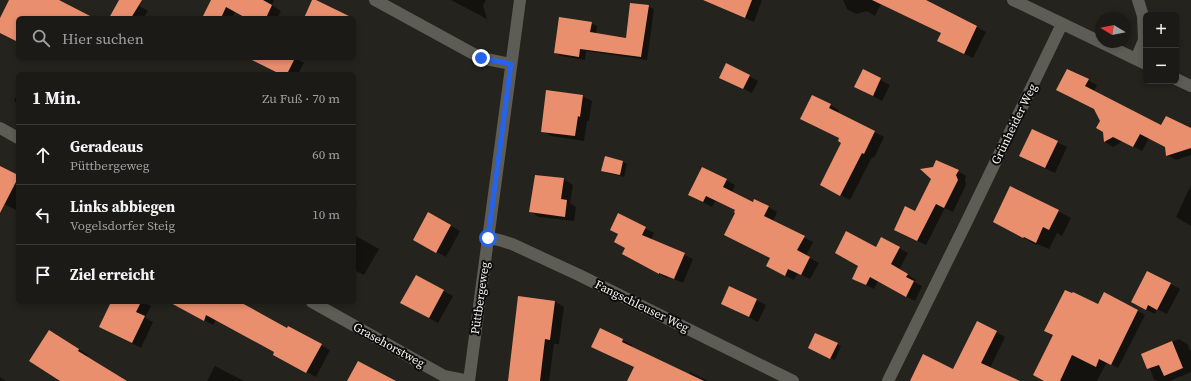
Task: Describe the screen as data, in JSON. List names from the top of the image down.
{
  "streets": {
    "street": [
      "Grünheider Weg",
      "Püttbergeweg",
      "Fangschleuser Weg",
      "Grasehorstweg"
    ]
  },
  "crossings": [
    ["Püttbergeweg", "Fangschleuser Weg"],
    ["Püttbergeweg", "Grasehorstweg"]
  ],
  "north": "left",
  "page": {
    "map_buttons": ["+", "−"],
    "search": "Hier suchen",
    "heading": ["1 Min.", "Zu Fuß · 70 m"],
    "list": [
      ["Geradeaus", "Püttbergeweg", "60 m"],
      ["Links abbiegen", "Vogelsdorfer Steig", "10 m"],
      "Ziel erreicht"
    ]
  }
}
